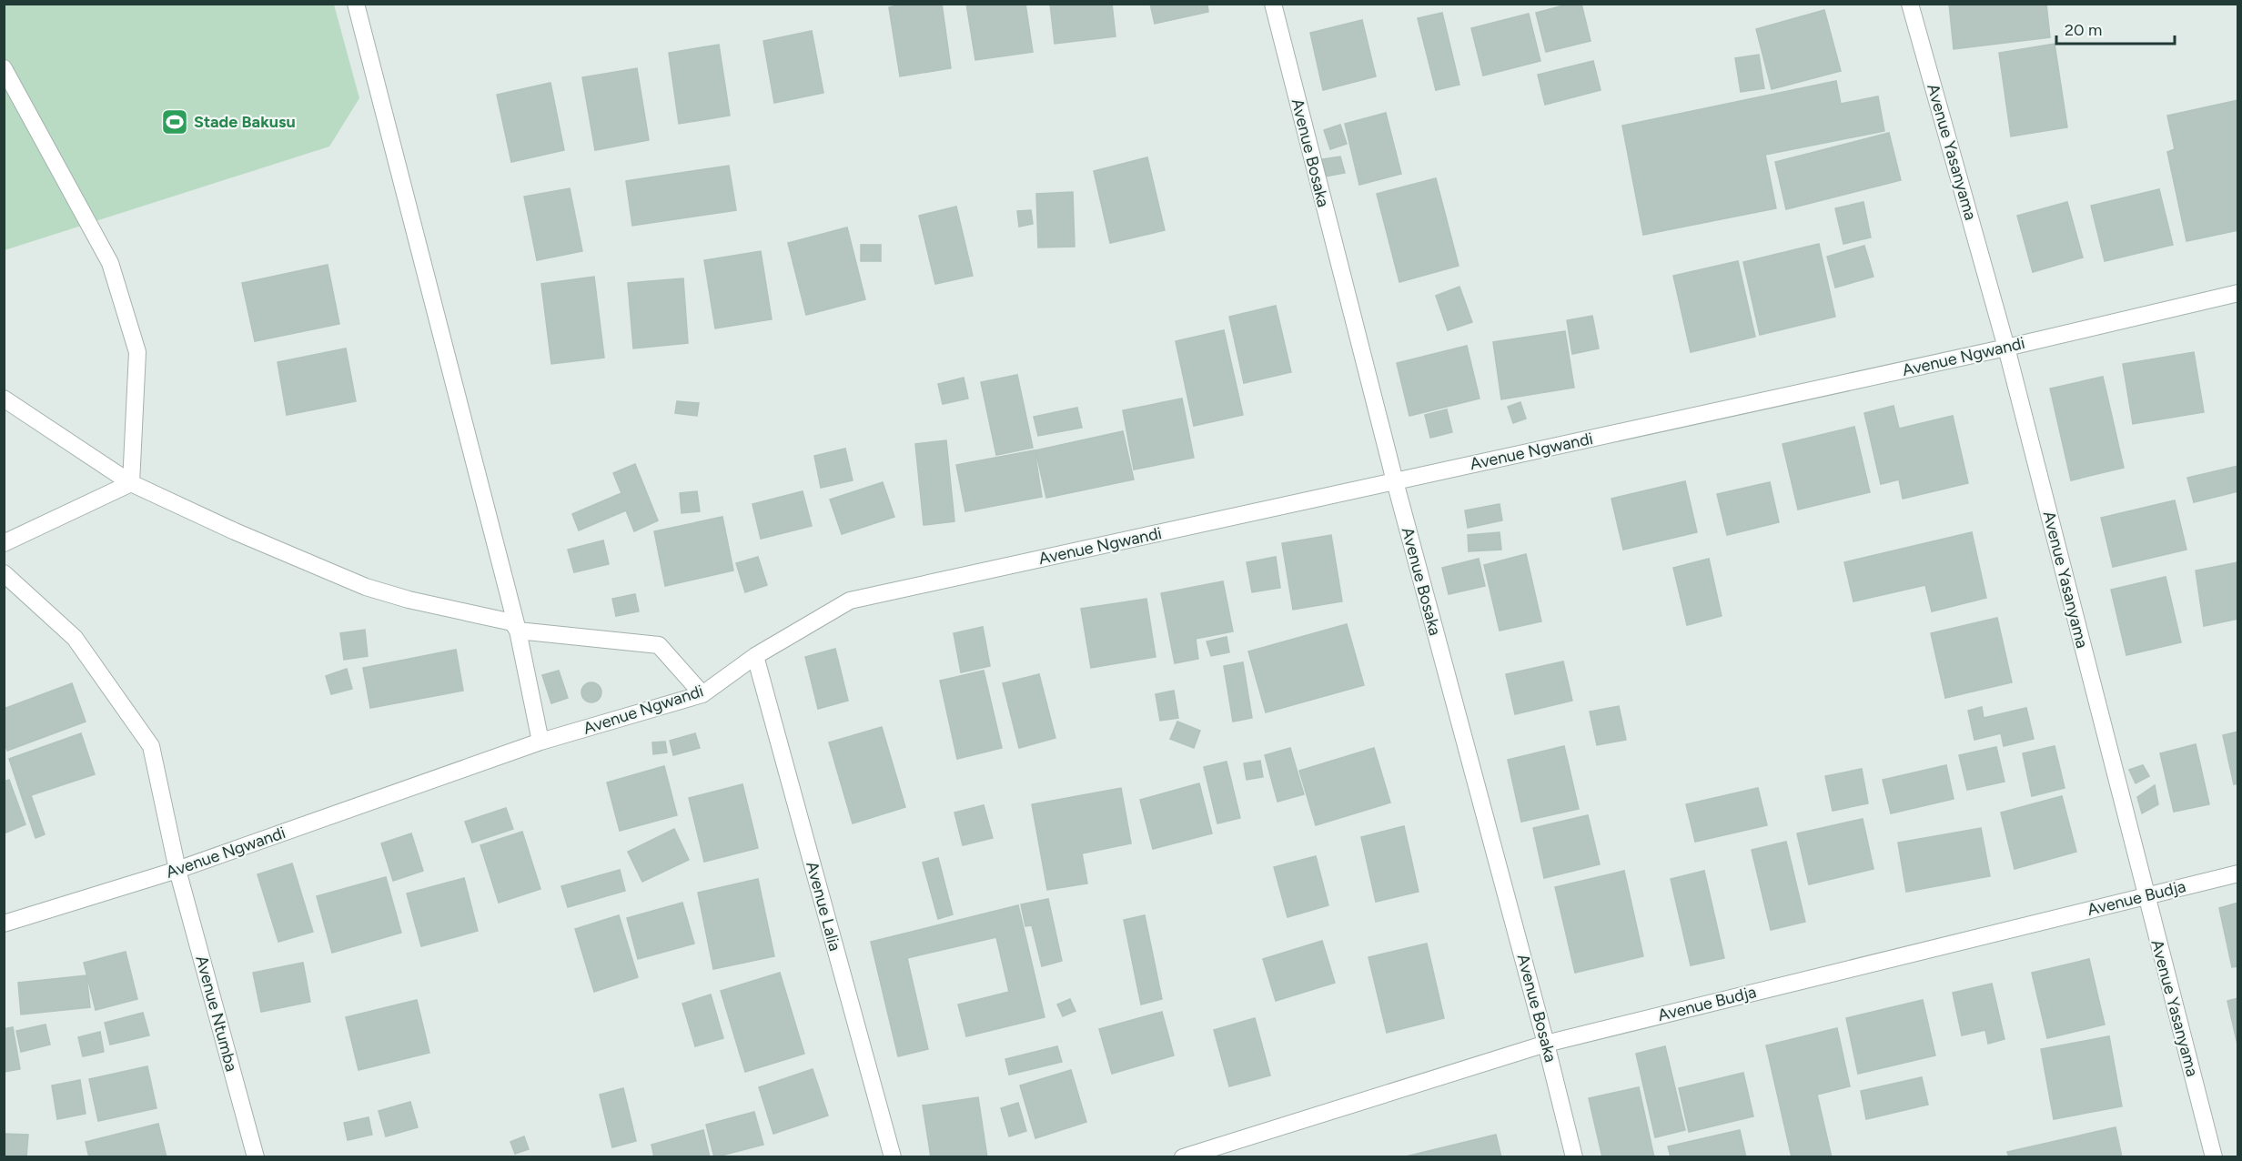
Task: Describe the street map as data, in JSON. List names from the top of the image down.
{
  "streets": {
    "street": [
      "Avenue Yasanyama",
      "Avenue Bosaka",
      "Avenue Ngwandi",
      "Avenue Budja",
      "Avenue Lalia",
      "Avenue Ntumba"
    ]
  },
  "crossings": [
    ["Avenue Yasanyama", "Avenue Ngwandi"],
    ["Avenue Yasanyama", "Avenue Budja"],
    ["Avenue Bosaka", "Avenue Ngwandi"],
    ["Avenue Bosaka", "Avenue Budja"],
    ["Avenue Ngwandi", "Avenue Lalia"],
    ["Avenue Ngwandi", "Avenue Ntumba"]
  ],
  "places": {
    "sports": ["Stade Bakusu"]
  },
  "scale_bar": "20 m"
}
